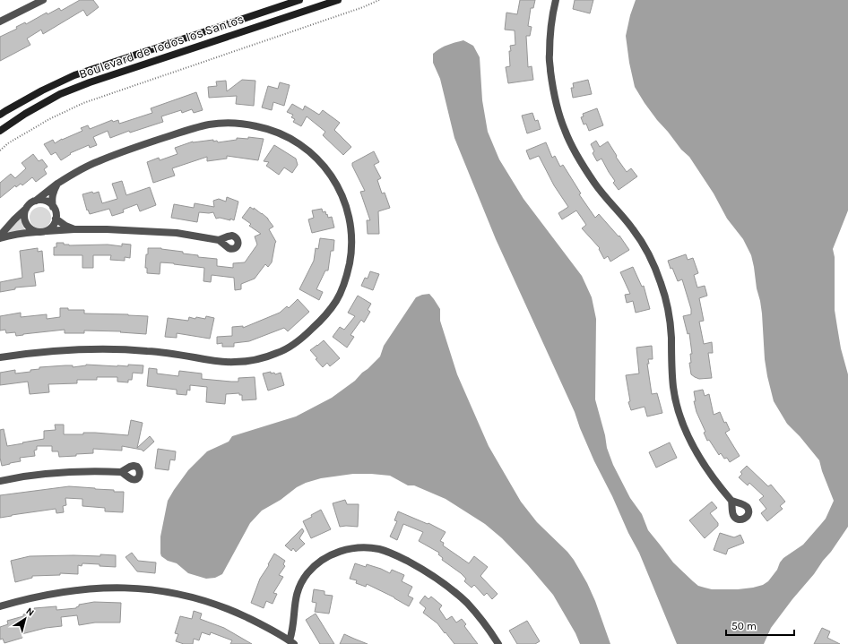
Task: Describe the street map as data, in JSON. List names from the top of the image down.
{
  "streets": {
    "street": ["Boulevard de Todos los Santos"]
  },
  "scale_bar": "50 m",
  "north": "top right"
}
